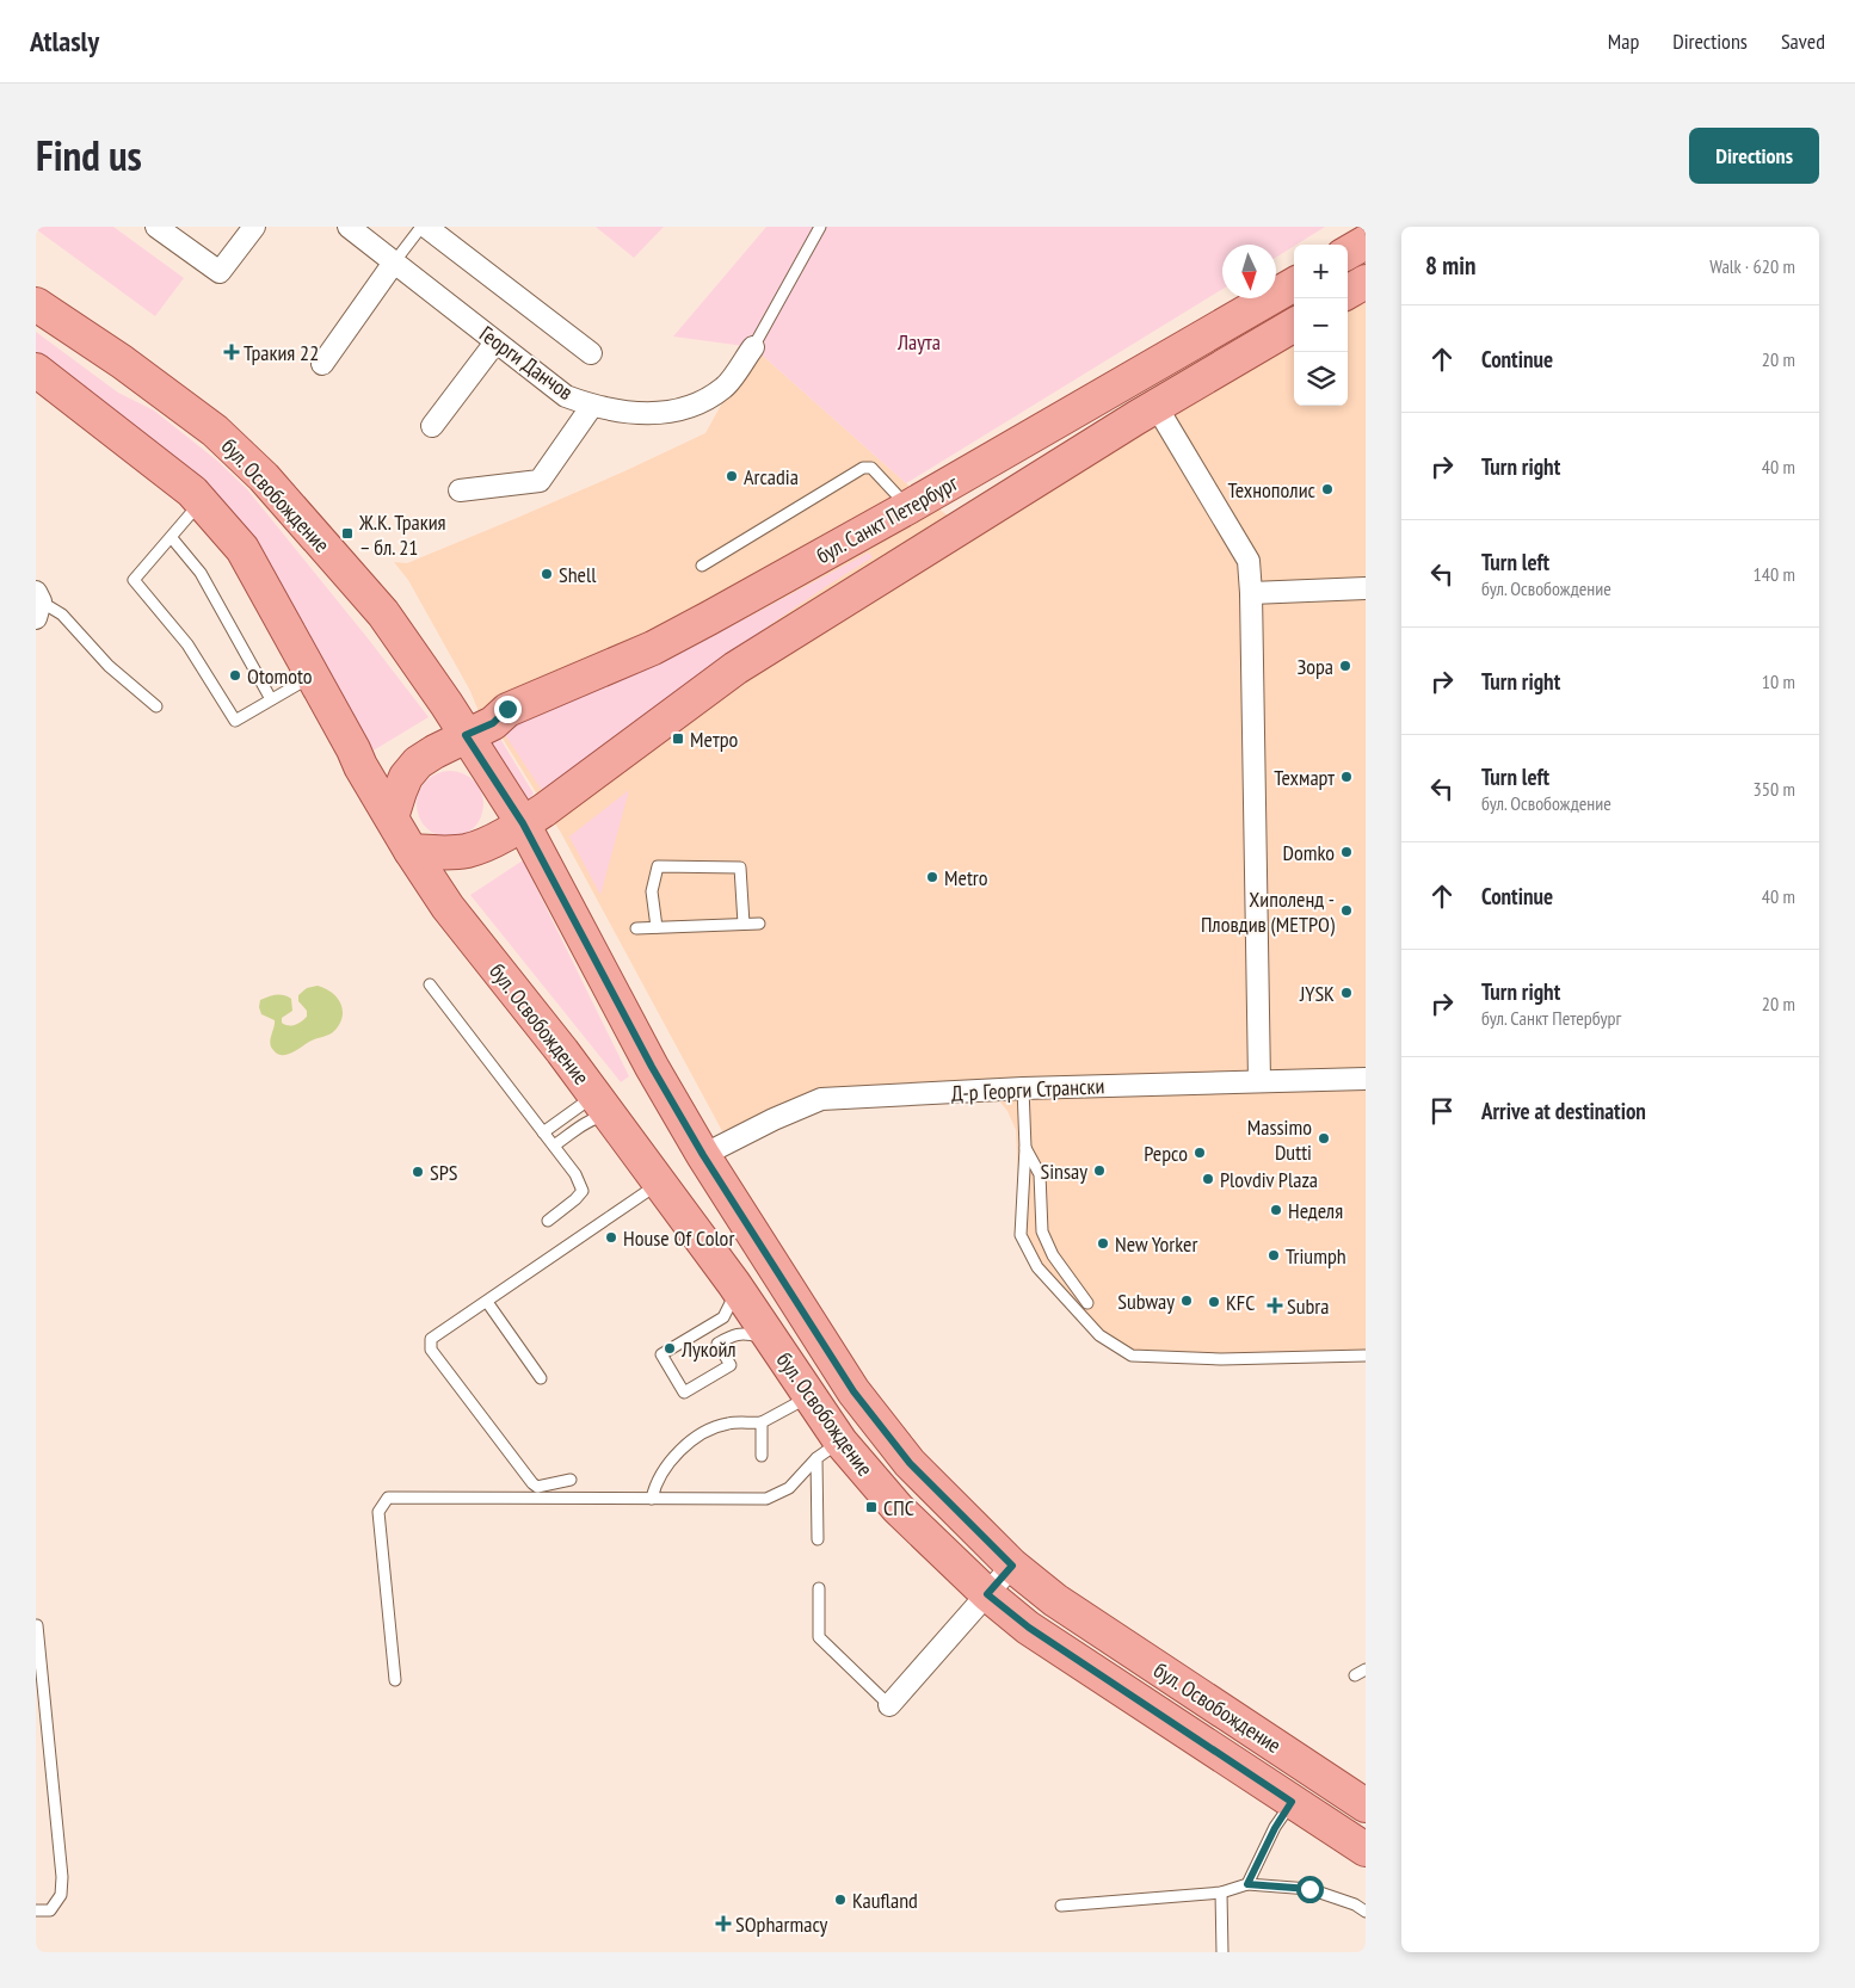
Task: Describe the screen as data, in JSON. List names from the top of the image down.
{
  "streets": {
    "main road": ["бул. Освобождение", "бул. Санкт Петербург"],
    "street": ["Георги Данчов", "Д-р Георги Странски"]
  },
  "crossings": [
    ["бул. Освобождение", "бул. Санкт Петербург"],
    ["бул. Освобождение", "Д-р Георги Странски"]
  ],
  "parks": ["Лаута"],
  "places": {
    "health": ["Тракия 22", "Subra", "SOpharmacy"],
    "other": [
      "Arcadia",
      "Технополис",
      "Shell",
      "Зора",
      "Otomoto",
      "Техмарт",
      "Domko",
      "Metro",
      "Хиполенд - Пловдив (МЕТРО)",
      "JYSK",
      "Massimo Dutti",
      "Pepco",
      "Sinsay",
      "SPS",
      "Plovdiv Plaza",
      "Неделя",
      "House Of Color",
      "New Yorker",
      "Triumph",
      "Subway",
      "KFC",
      "Лукойл",
      "Kaufland"
    ],
    "transit": ["Ж.К. Тракия – бл. 21", "Метро", "СПС"]
  },
  "north": "bottom",
  "page": {
    "header": "Atlasly",
    "nav": ["Map", "Directions", "Saved"],
    "title": "Find us",
    "buttons": "Directions",
    "heading": ["8 min", "Walk · 620 m"],
    "map_buttons": ["+", "−"],
    "list": [
      ["Continue", "20 m"],
      ["Turn right", "40 m"],
      ["Turn left", "бул. Освобождение", "140 m"],
      ["Turn right", "10 m"],
      ["Turn left", "бул. Освобождение", "350 m"],
      ["Continue", "40 m"],
      ["Turn right", "бул. Санкт Петербург", "20 m"],
      "Arrive at destination"
    ]
  }
}
